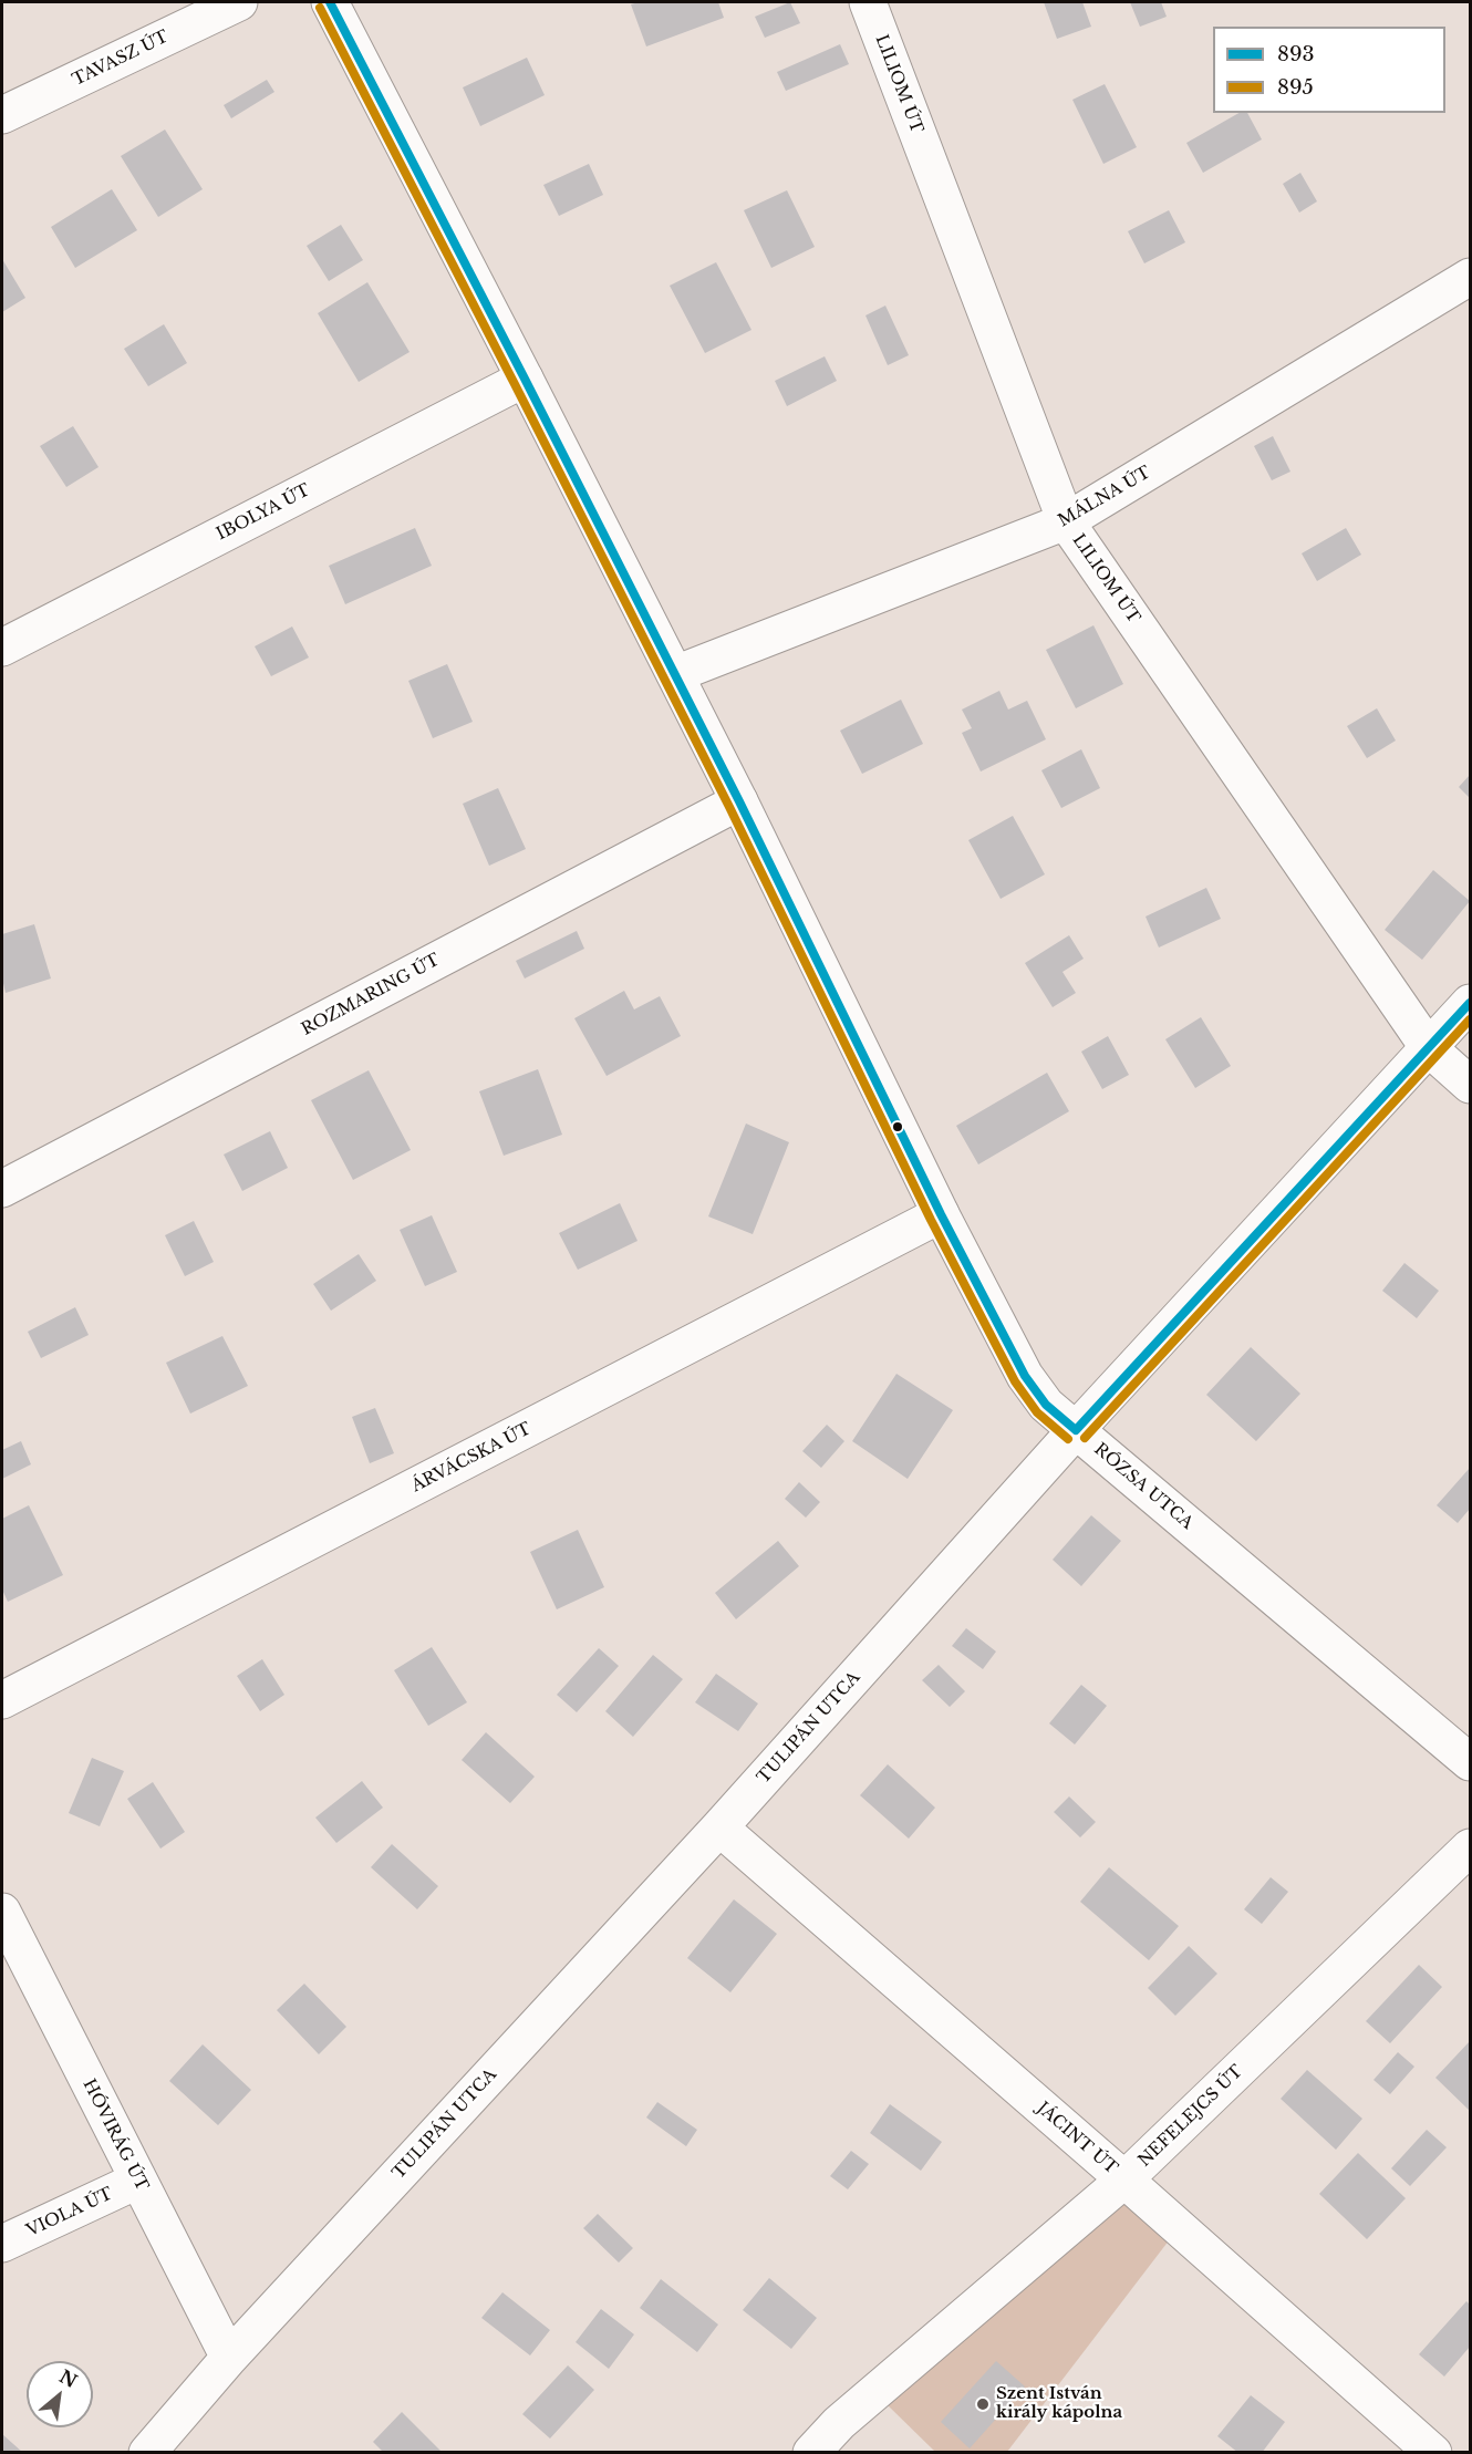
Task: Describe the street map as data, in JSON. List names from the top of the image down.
{
  "streets": {
    "street": [
      "TAVASZ ÚT",
      "LILIOM ÚT",
      "MÁLNA ÚT",
      "IBOLYA ÚT",
      "ROZMARING ÚT",
      "ÁRVÁCSKA ÚT",
      "RÓZSA UTCA",
      "TULIPÁN UTCA",
      "NEFELEJCS ÚT",
      "HÓVIRÁG ÚT",
      "JÁCINT ÚT",
      "VIOLA ÚT"
    ]
  },
  "crossings": [
    ["LILIOM ÚT", "MÁLNA ÚT"],
    ["LILIOM ÚT", "TULIPÁN UTCA"],
    ["MÁLNA ÚT", "RÓZSA UTCA"],
    ["IBOLYA ÚT", "RÓZSA UTCA"],
    ["ROZMARING ÚT", "RÓZSA UTCA"],
    ["ÁRVÁCSKA ÚT", "RÓZSA UTCA"],
    ["RÓZSA UTCA", "TULIPÁN UTCA"],
    ["TULIPÁN UTCA", "HÓVIRÁG ÚT"],
    ["TULIPÁN UTCA", "JÁCINT ÚT"],
    ["NEFELEJCS ÚT", "JÁCINT ÚT"],
    ["HÓVIRÁG ÚT", "VIOLA ÚT"]
  ],
  "places": ["Szent István király kápolna"],
  "lines": ["transit line 893", "transit line 895"],
  "legend": ["893", "895"],
  "north": "top right"
}
